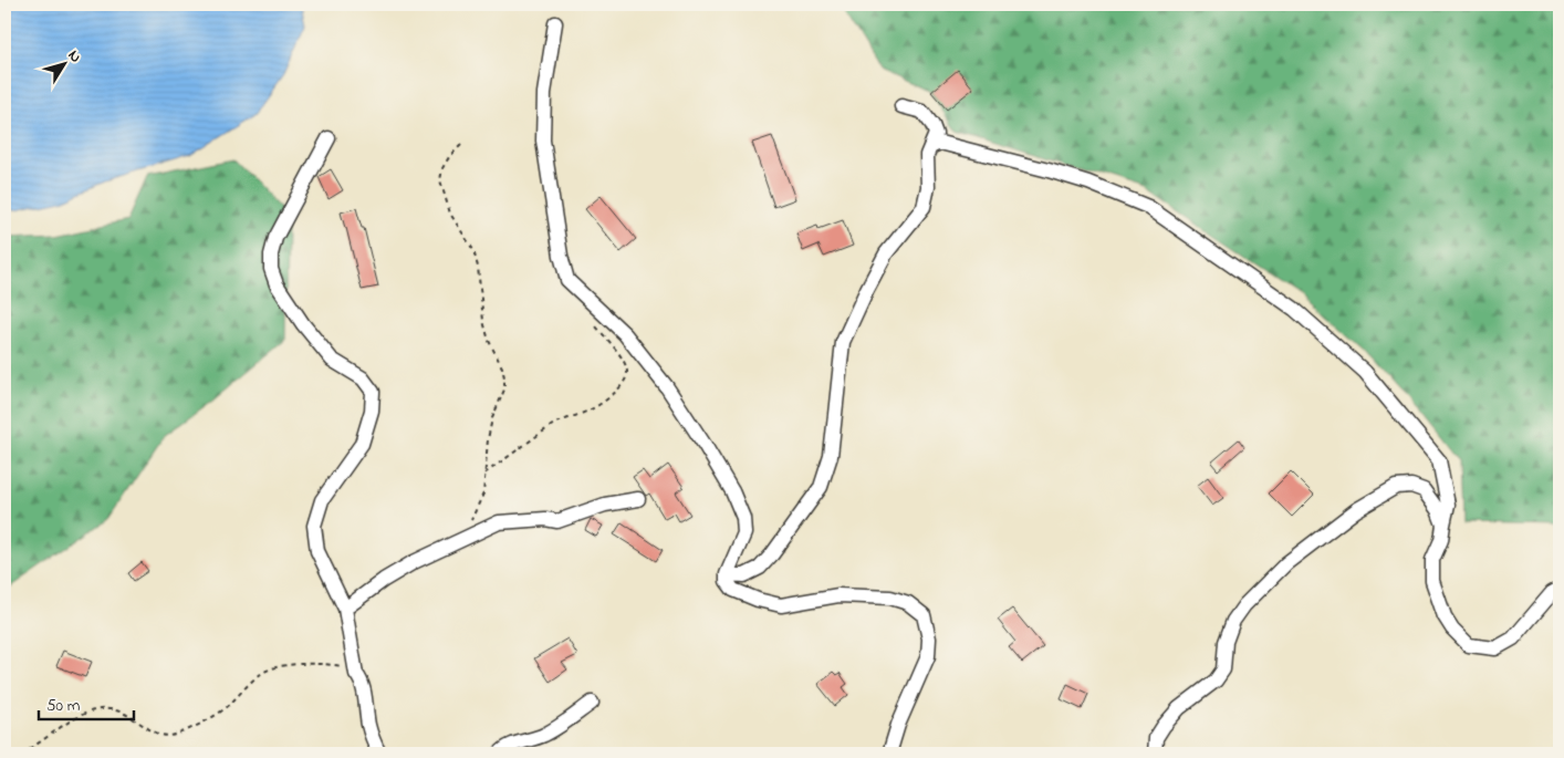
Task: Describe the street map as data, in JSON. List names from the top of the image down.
{
  "scale_bar": "50 m",
  "north": "top right"
}
